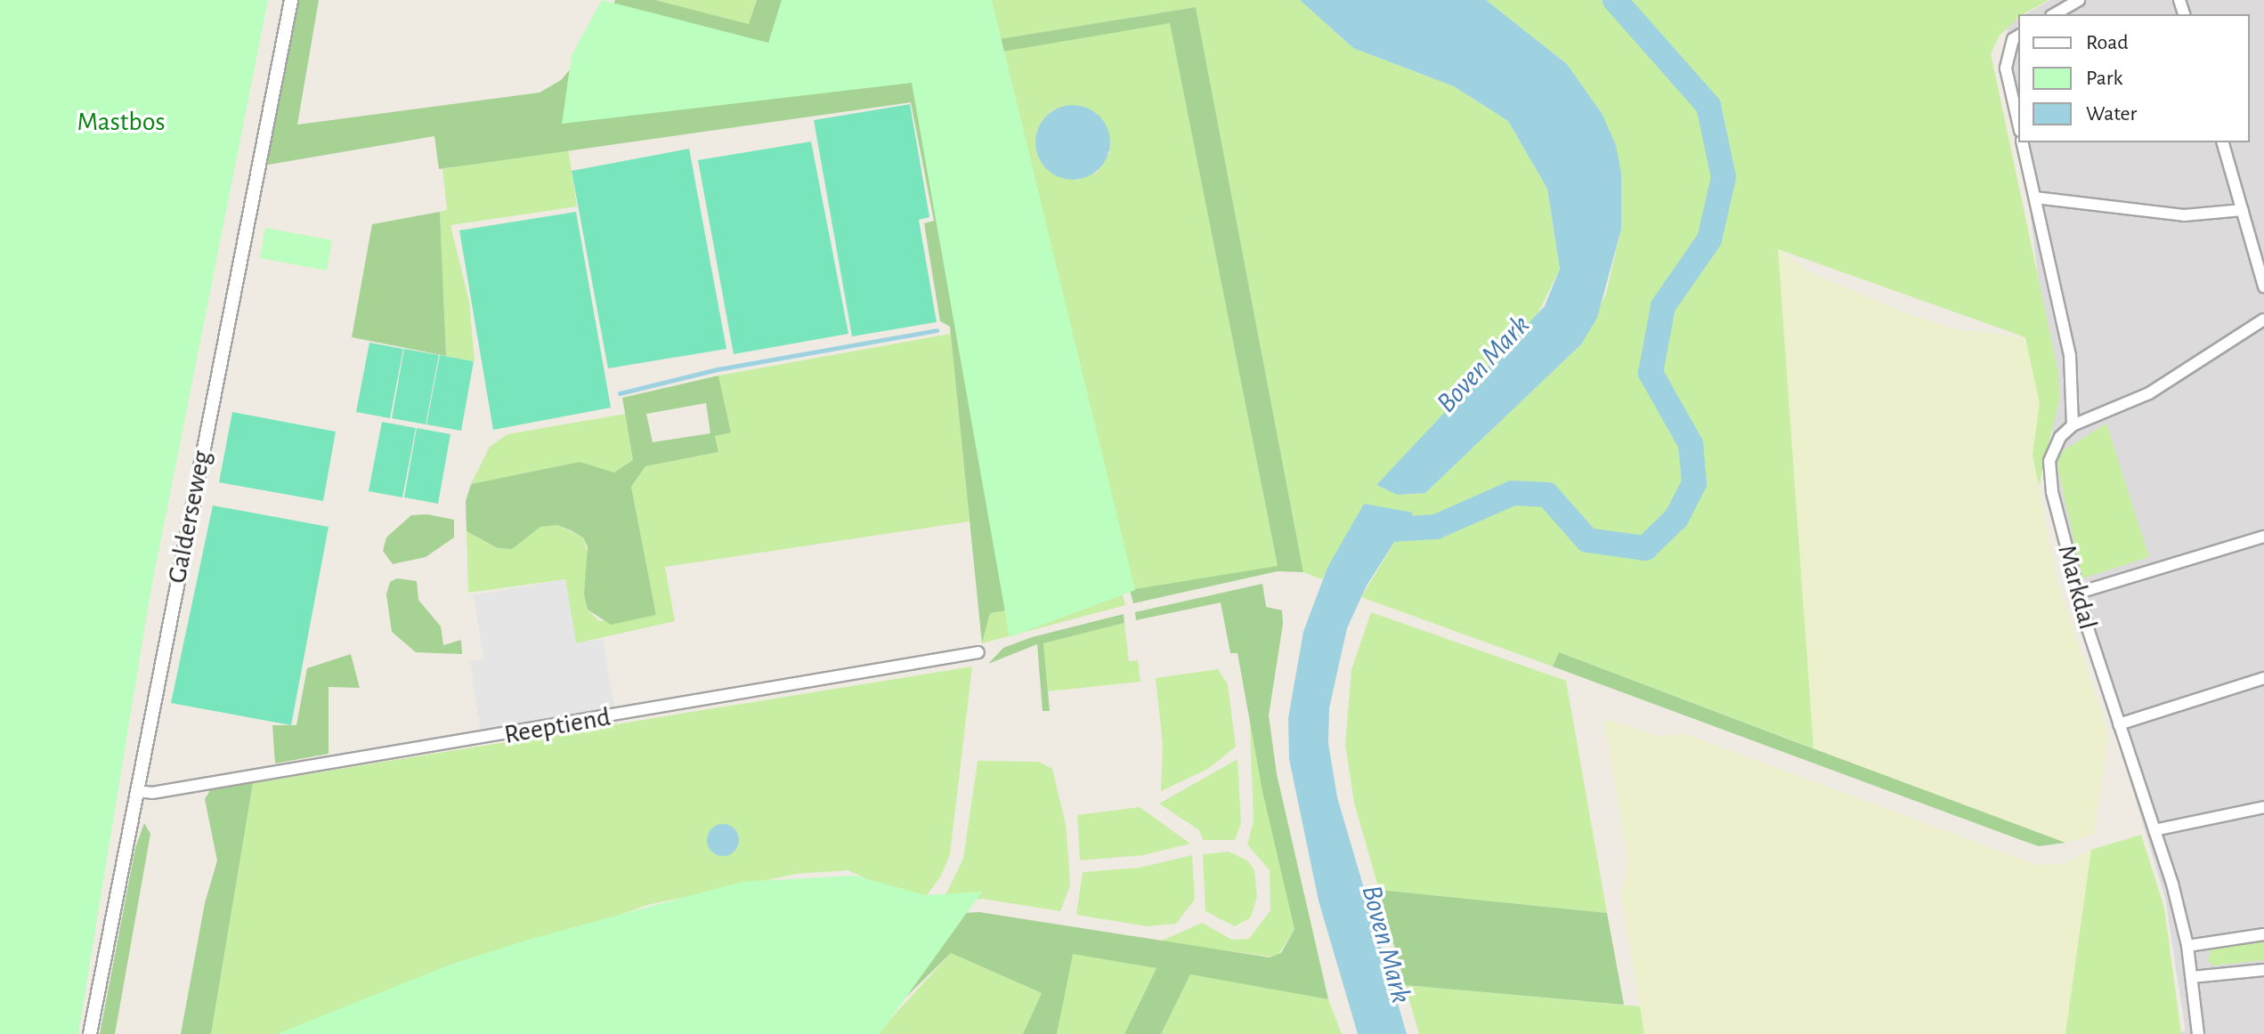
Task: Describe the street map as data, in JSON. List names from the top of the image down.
{
  "streets": {
    "street": ["Galderseweg", "Markdal", "Reeptiend"]
  },
  "crossings": [
    ["Galderseweg", "Reeptiend"]
  ],
  "water": ["Boven Mark"],
  "parks": ["Mastbos"],
  "legend": ["Road", "Park", "Water"]
}
